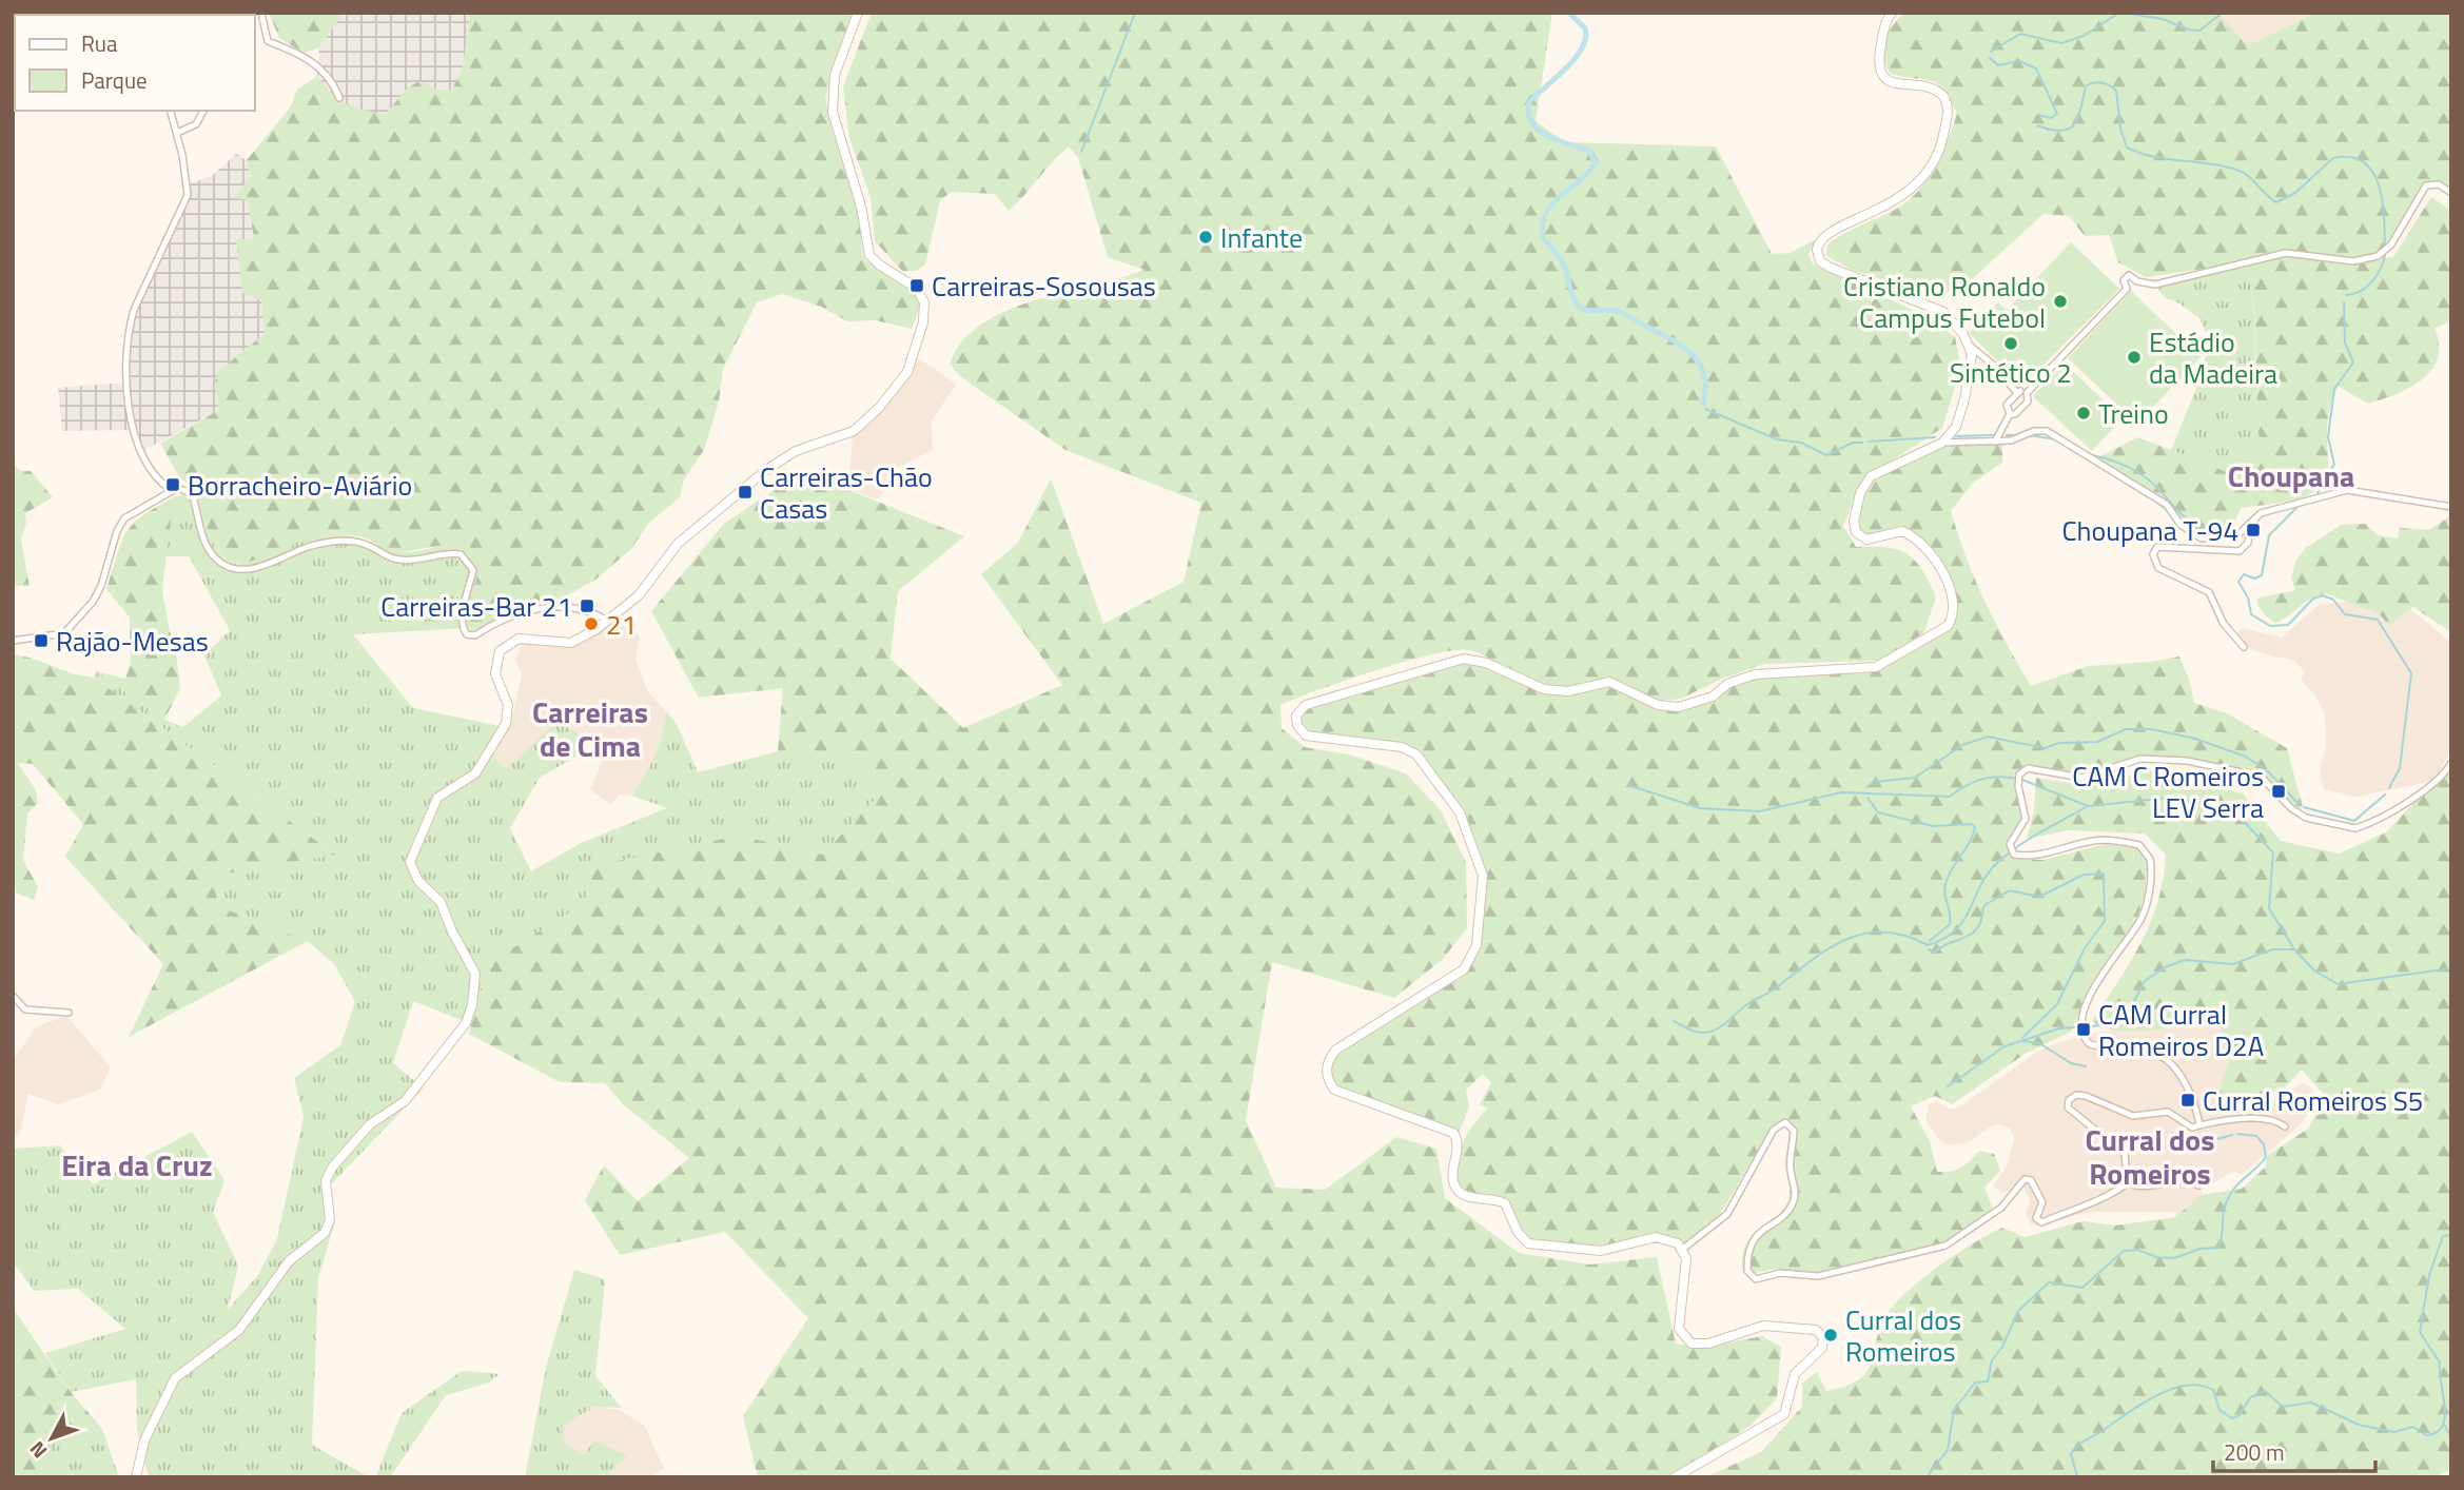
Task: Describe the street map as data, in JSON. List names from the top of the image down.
{
  "districts": [
    "Choupana",
    "Carreiras de Cima",
    "Curral dos Romeiros",
    "Eira da Cruz"
  ],
  "places": {
    "other": [
      "Infante",
      "Cristiano Ronaldo Campus Futebol",
      "Sintético 2",
      "Estádio da Madeira",
      "Treino",
      "21",
      "Curral dos Romeiros"
    ],
    "transit": [
      "Carreiras-Sosousas",
      "Borracheiro-Aviário",
      "Carreiras-Chão Casas",
      "Choupana T-94",
      "Carreiras-Bar 21",
      "Rajão-Mesas",
      "CAM C Romeiros LEV Serra",
      "CAM Curral Romeiros D2A",
      "Curral Romeiros S5"
    ]
  },
  "legend": ["Rua", "Parque"],
  "scale_bar": "200 m",
  "north": "bottom left"
}
